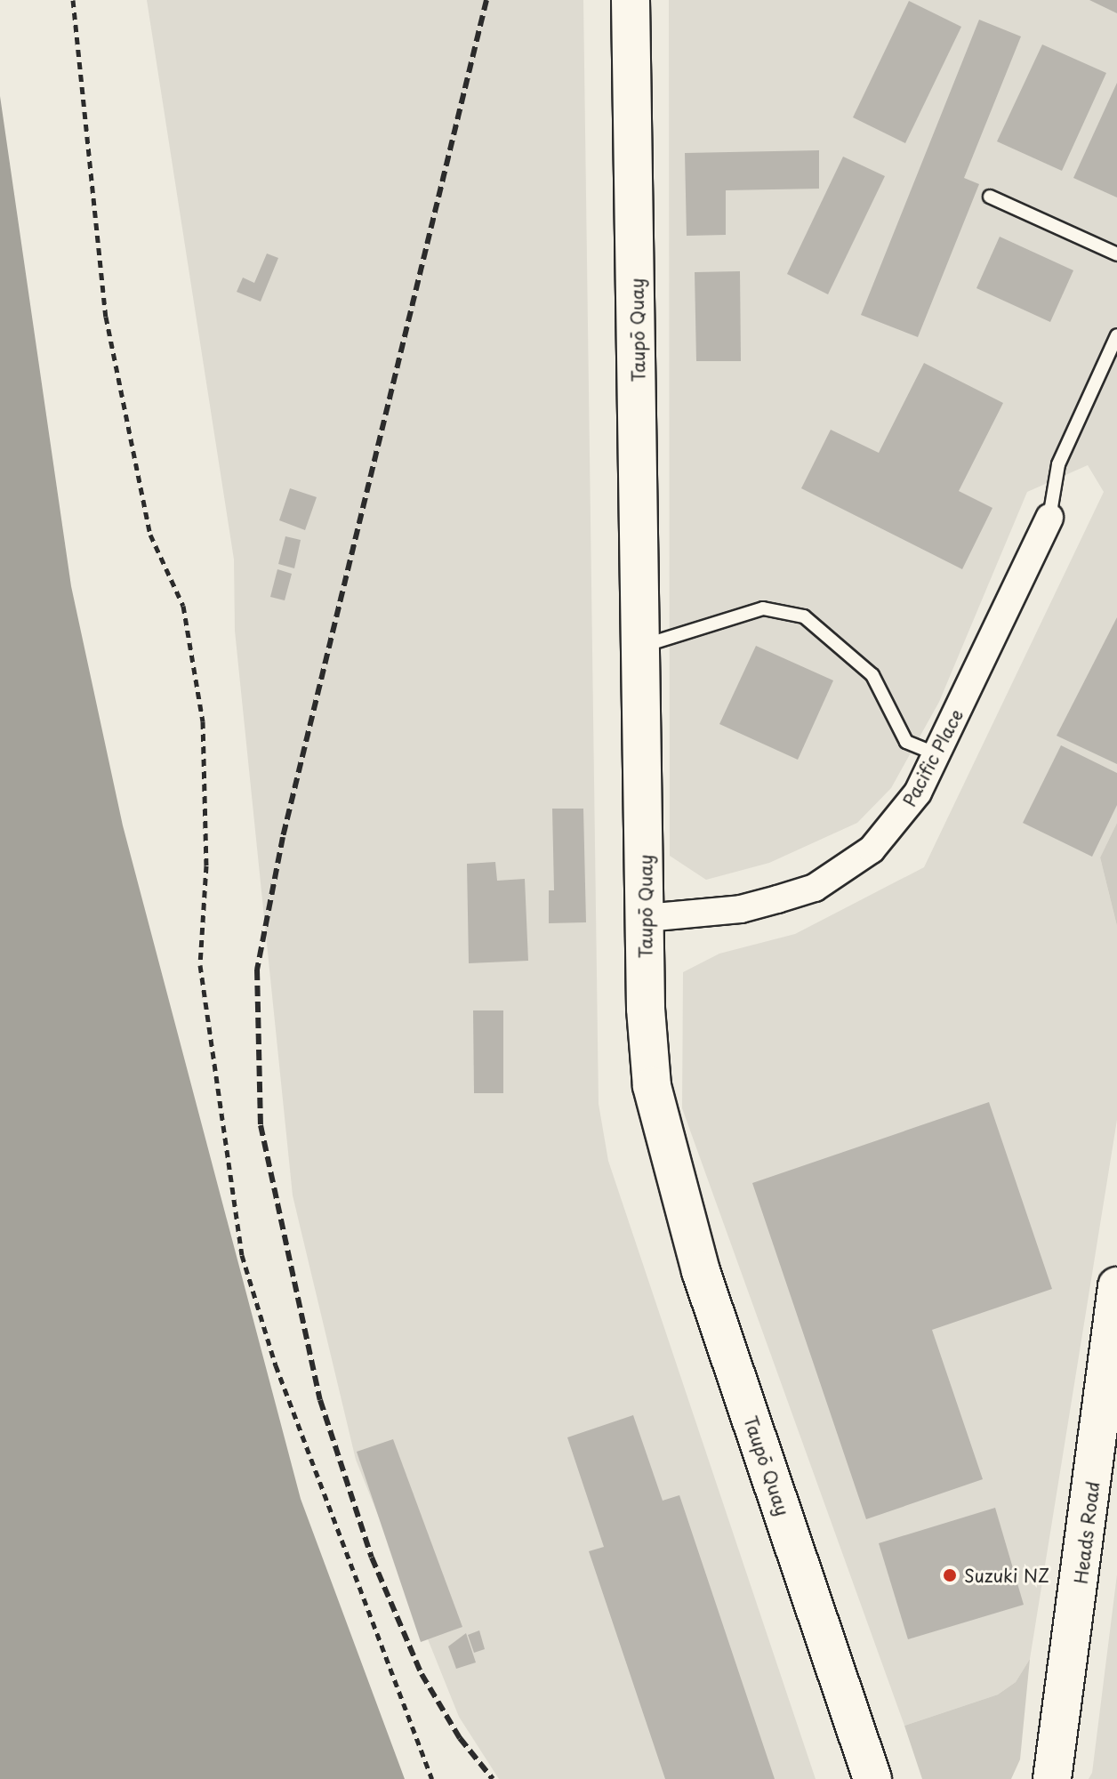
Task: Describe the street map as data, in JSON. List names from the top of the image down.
{
  "streets": {
    "street": ["Taupō Quay", "Pacific Place", "Heads Road"]
  },
  "crossings": [
    ["Taupō Quay", "Pacific Place"]
  ],
  "places": ["Suzuki NZ"]
}
